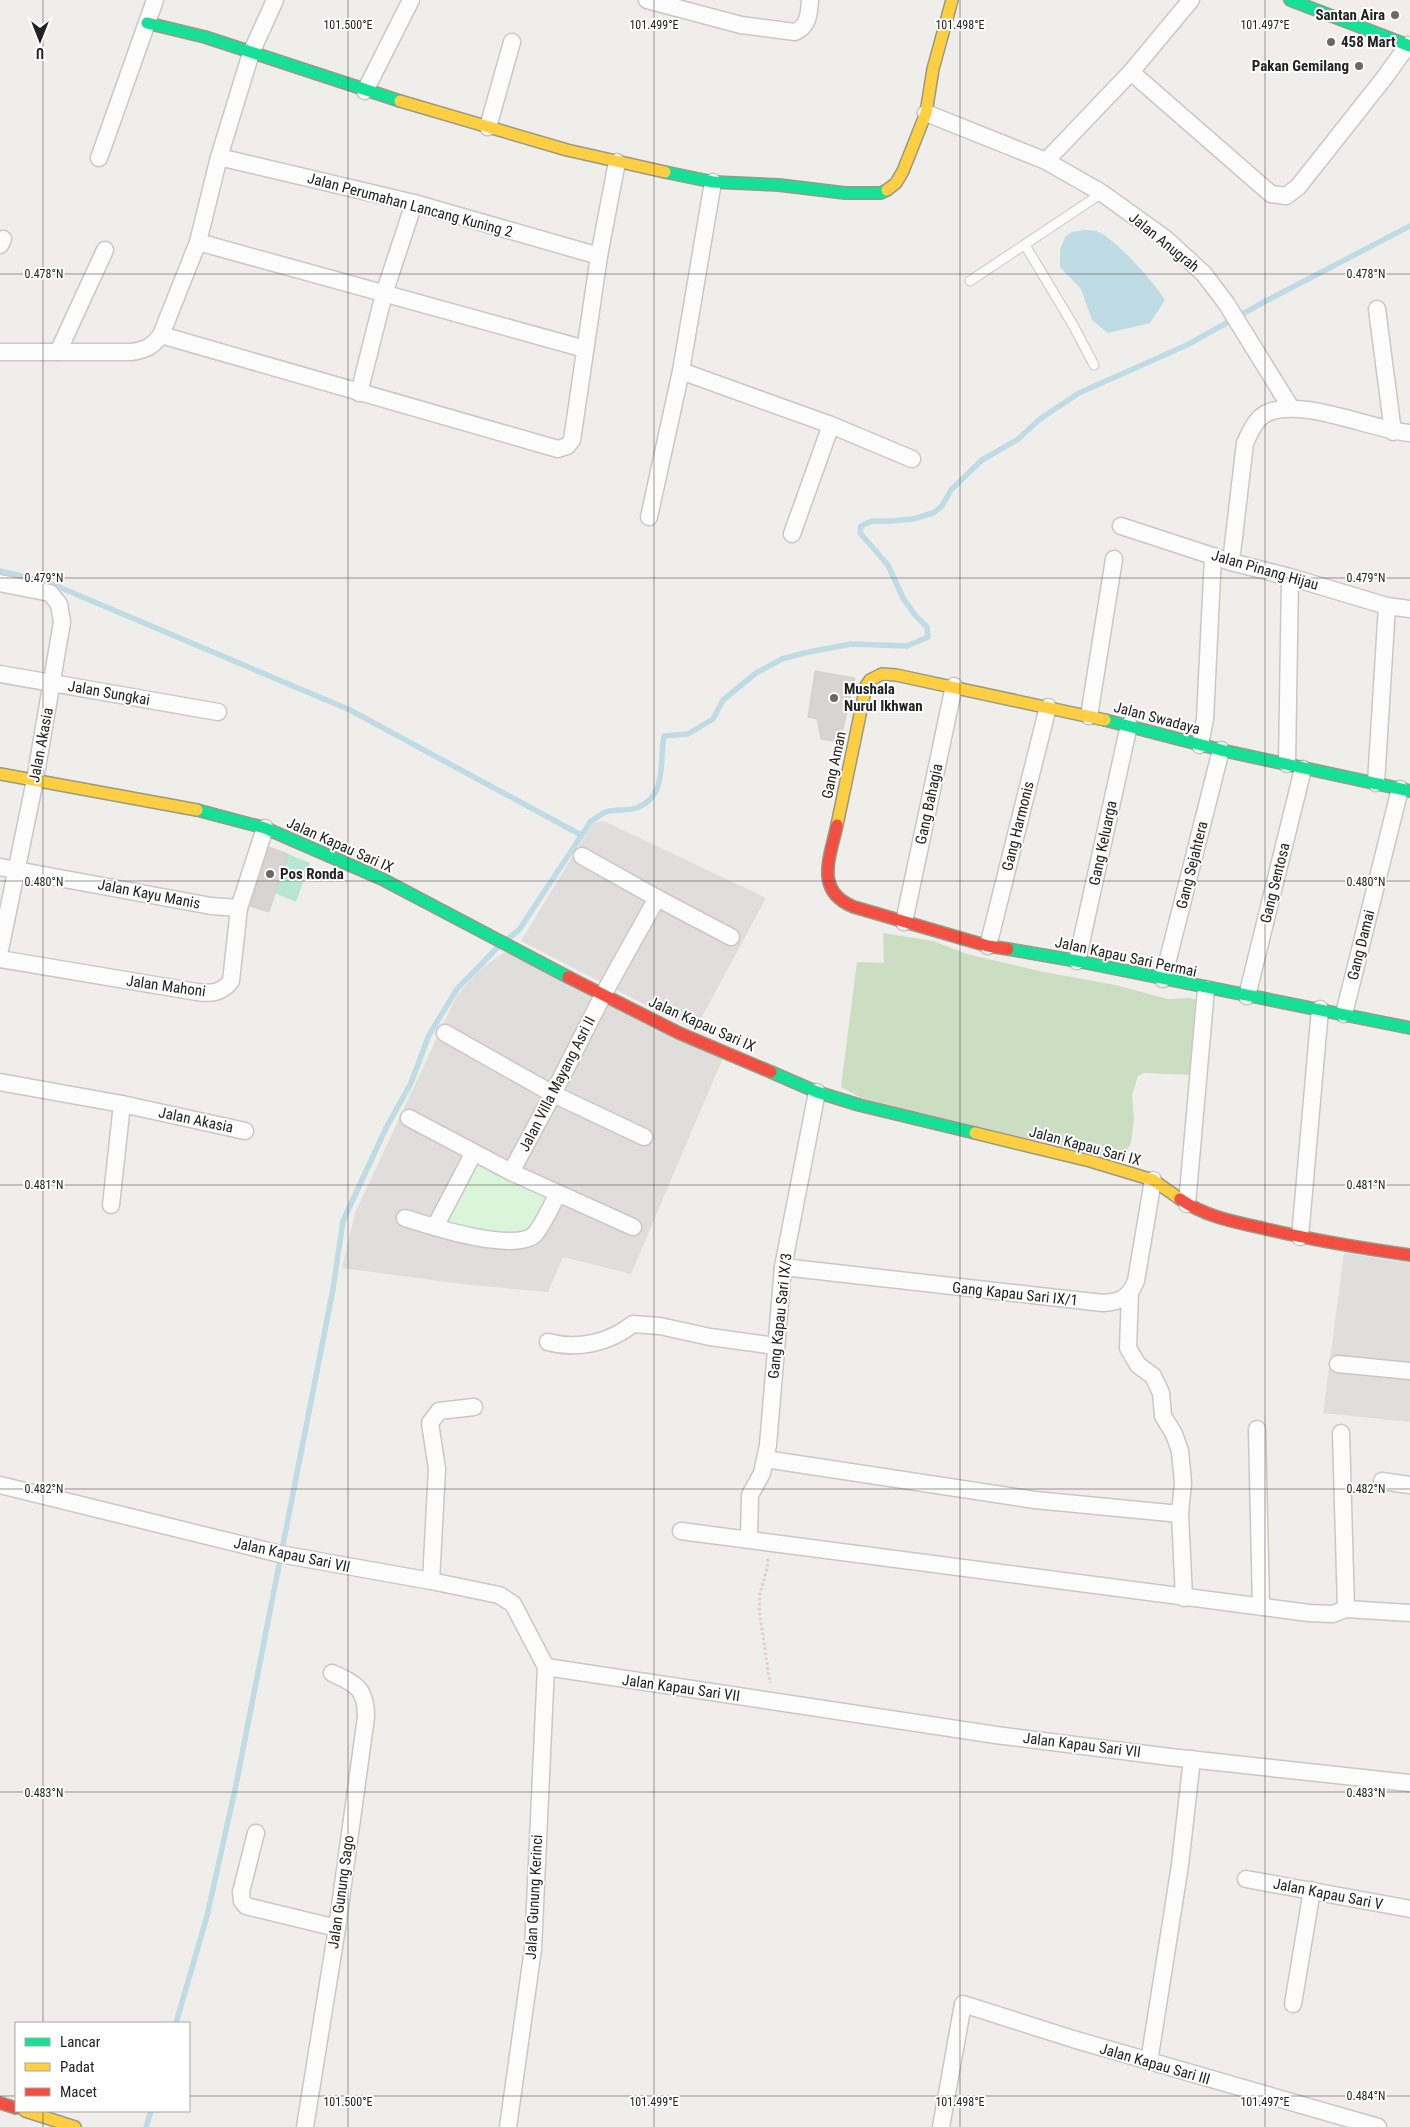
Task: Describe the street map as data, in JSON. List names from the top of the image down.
{
  "streets": {
    "street": [
      "Jalan Perumahan Lancang Kuning 2",
      "Jalan Anugrah",
      "Jalan Pinang Hijau",
      "Jalan Sungkai",
      "Jalan Swadaya",
      "Jalan Akasia",
      "Gang Aman",
      "Gang Bahagia",
      "Gang Harmonis",
      "Gang Keluarga",
      "Jalan Kapau Sari IX",
      "Gang Sejahtera",
      "Gang Sentosa",
      "Jalan Kayu Manis",
      "Gang Damai",
      "Jalan Kapau Sari Permai",
      "Jalan Mahoni",
      "Jalan Villa Mayang Asri II",
      "Gang Kapau Sari IX/1",
      "Gang Kapau Sari IX/3",
      "Jalan Kapau Sari VII",
      "Jalan Gunung Sago",
      "Jalan Kapau Sari V",
      "Jalan Gunung Kerinci",
      "Jalan Kapau Sari III"
    ]
  },
  "crossings": [
    ["Jalan Pinang Hijau", "Gang Sentosa"],
    ["Jalan Sungkai", "Jalan Akasia"],
    ["Jalan Swadaya", "Gang Aman"],
    ["Jalan Swadaya", "Gang Bahagia"],
    ["Jalan Swadaya", "Gang Harmonis"],
    ["Jalan Swadaya", "Gang Keluarga"],
    ["Jalan Swadaya", "Gang Sejahtera"],
    ["Jalan Swadaya", "Gang Sentosa"],
    ["Jalan Swadaya", "Gang Damai"],
    ["Jalan Akasia", "Jalan Kapau Sari IX"],
    ["Jalan Akasia", "Jalan Kayu Manis"],
    ["Gang Aman", "Jalan Kapau Sari Permai"],
    ["Gang Bahagia", "Jalan Kapau Sari Permai"],
    ["Gang Harmonis", "Jalan Kapau Sari Permai"],
    ["Gang Keluarga", "Jalan Kapau Sari Permai"],
    ["Jalan Kapau Sari IX", "Jalan Mahoni"],
    ["Jalan Kapau Sari IX", "Jalan Villa Mayang Asri II"],
    ["Jalan Kapau Sari IX", "Gang Kapau Sari IX/3"],
    ["Gang Sejahtera", "Jalan Kapau Sari Permai"],
    ["Gang Sentosa", "Jalan Kapau Sari Permai"],
    ["Jalan Kayu Manis", "Jalan Mahoni"],
    ["Gang Damai", "Jalan Kapau Sari Permai"],
    ["Gang Kapau Sari IX/1", "Gang Kapau Sari IX/3"],
    ["Jalan Kapau Sari VII", "Jalan Gunung Kerinci"]
  ],
  "places": [
    "Santan Aira",
    "458 Mart",
    "Pakan Gemilang",
    "Mushala Nurul Ikhwan",
    "Pos Ronda"
  ],
  "legend": ["Lancar", "Padat", "Macet"],
  "north": "bottom",
  "coordinates": [
    "101.500°E",
    "101.499°E",
    "101.498°E",
    "101.497°E",
    "0.478°N",
    "0.479°N",
    "0.480°N",
    "0.481°N",
    "0.482°N",
    "0.483°N",
    "0.484°N"
  ]
}
